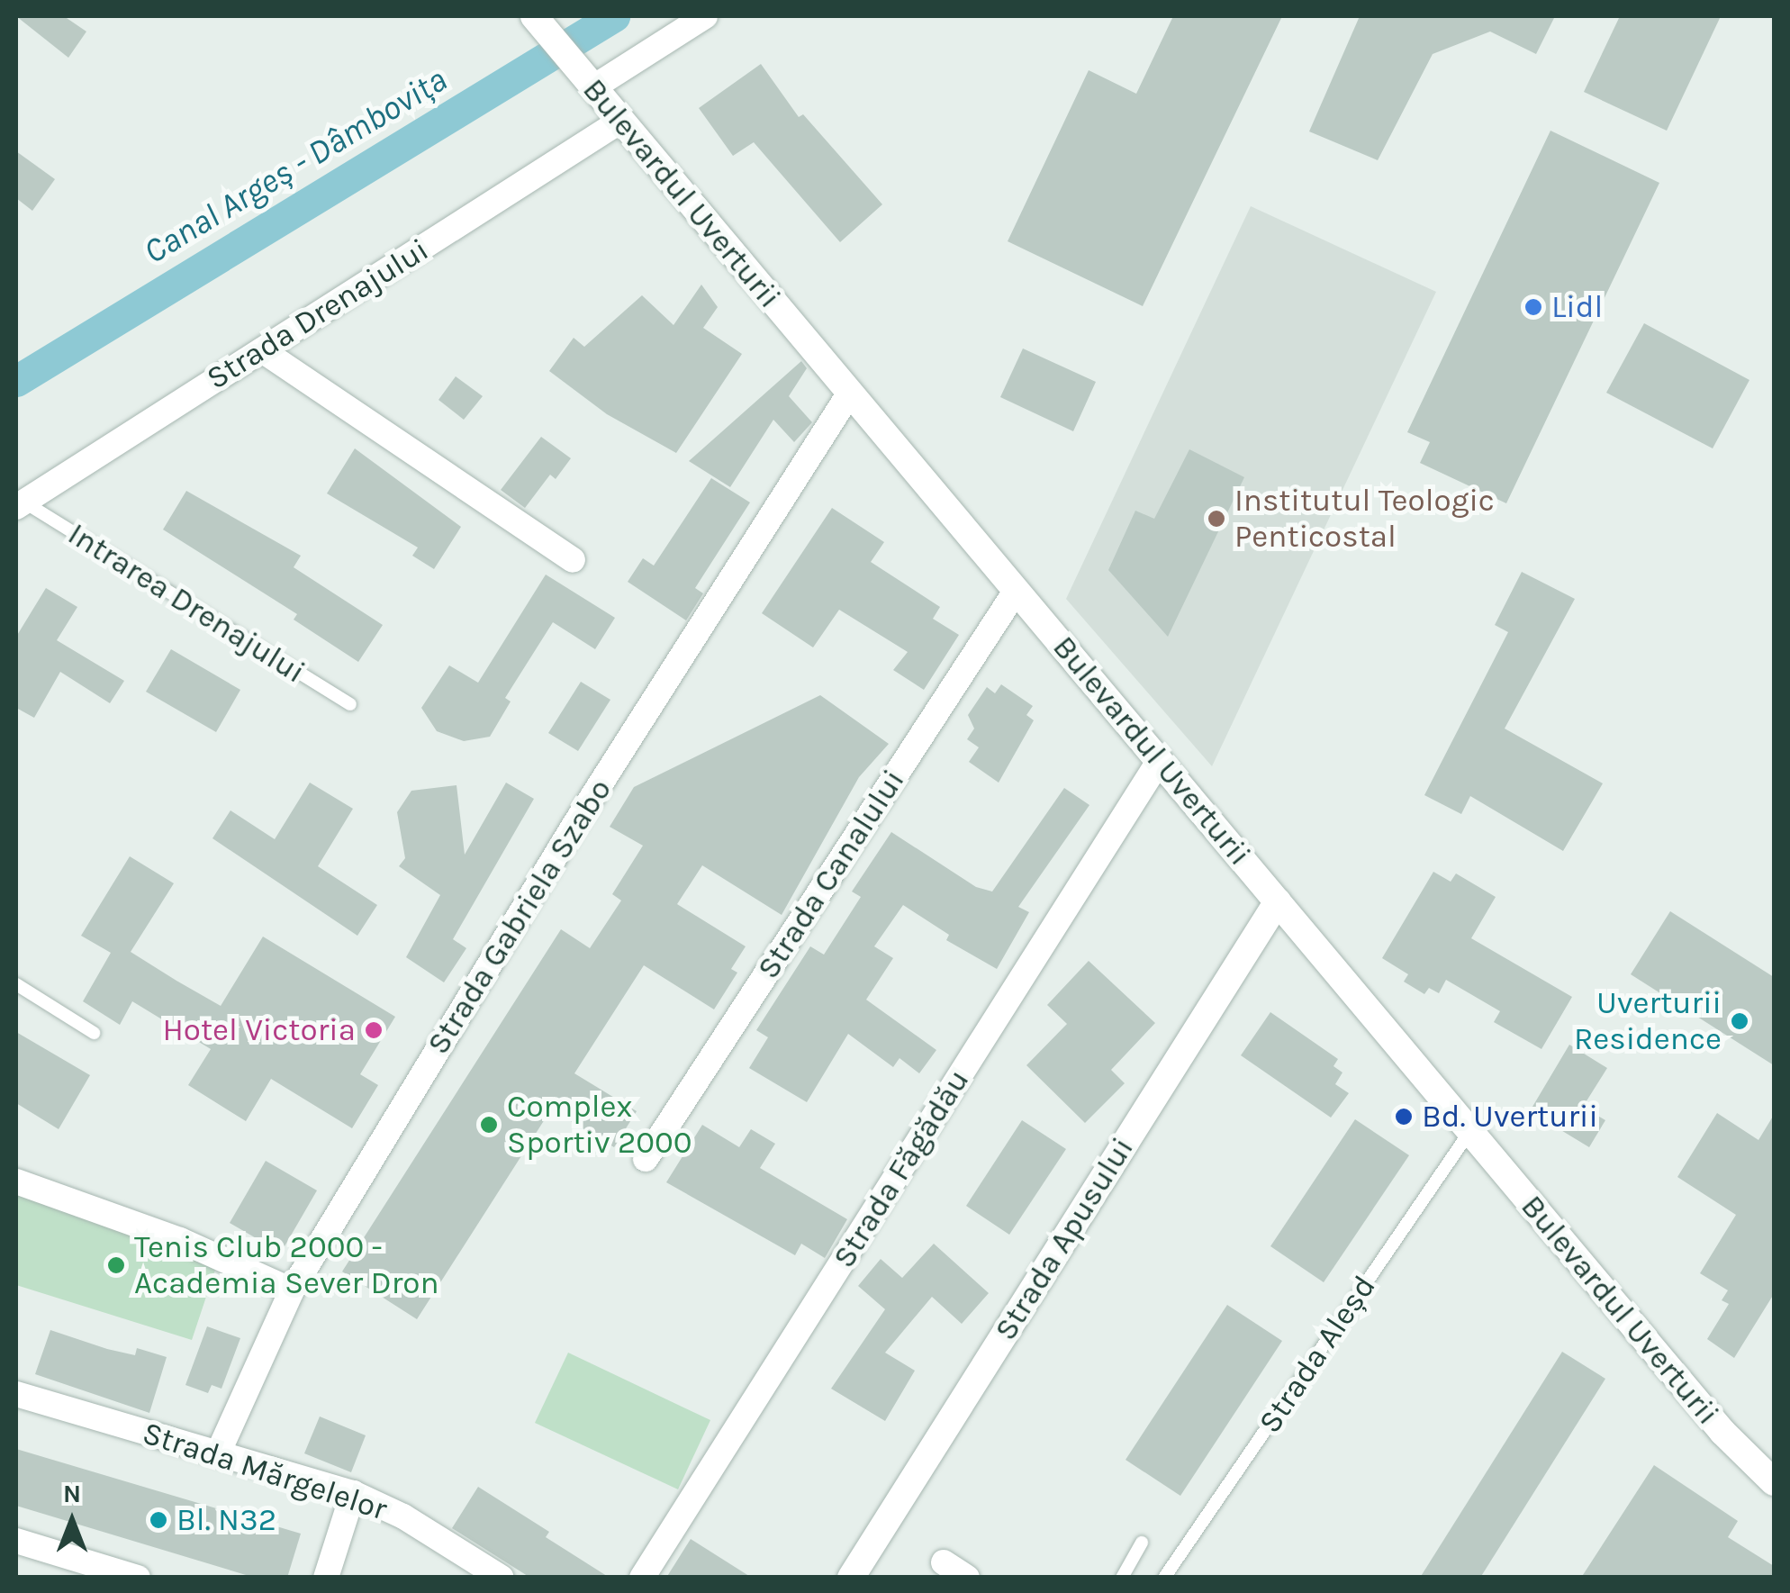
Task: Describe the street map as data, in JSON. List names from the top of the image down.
{
  "streets": {
    "main road": ["Bulevardul Uverturii", "Strada Apusului"],
    "street": [
      "Strada Drenajului",
      "Strada Canalului",
      "Strada Gabriela Szabo",
      "Strada Făgădău",
      "Strada Mărgelelor"
    ],
    "lane": ["Intrarea Drenajului", "Strada Aleșd"]
  },
  "crossings": [
    ["Bulevardul Uverturii", "Strada Drenajului"],
    ["Bulevardul Uverturii", "Strada Canalului"],
    ["Bulevardul Uverturii", "Strada Gabriela Szabo"],
    ["Bulevardul Uverturii", "Strada Făgădău"],
    ["Bulevardul Uverturii", "Strada Apusului"],
    ["Bulevardul Uverturii", "Strada Aleșd"],
    ["Strada Drenajului", "Intrarea Drenajului"],
    ["Strada Gabriela Szabo", "Strada Mărgelelor"]
  ],
  "water": ["Canal Argeș - Dâmbovița"],
  "places": [
    "Lidl",
    "Institutul Teologic Penticostal",
    "Uverturii Residence",
    "Hotel Victoria",
    "Bd. Uverturii",
    "Complex Sportiv 2000",
    "Tenis Club 2000 - Academia Sever Dron",
    "Bl. N32"
  ],
  "north": "top"
}
